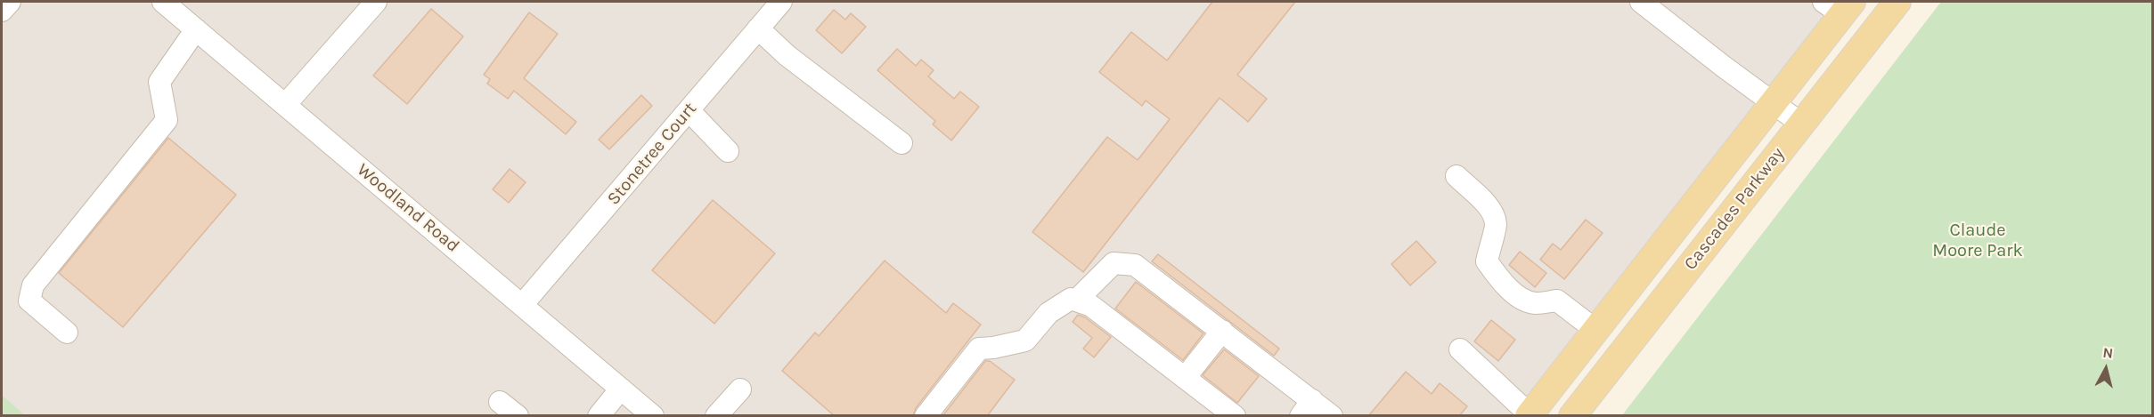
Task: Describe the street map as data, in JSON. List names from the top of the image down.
{
  "streets": {
    "main road": ["Cascades Parkway"],
    "street": ["Stonetree Court", "Woodland Road"]
  },
  "crossings": [
    ["Stonetree Court", "Woodland Road"]
  ],
  "parks": ["Claude Moore Park"],
  "north": "top"
}
